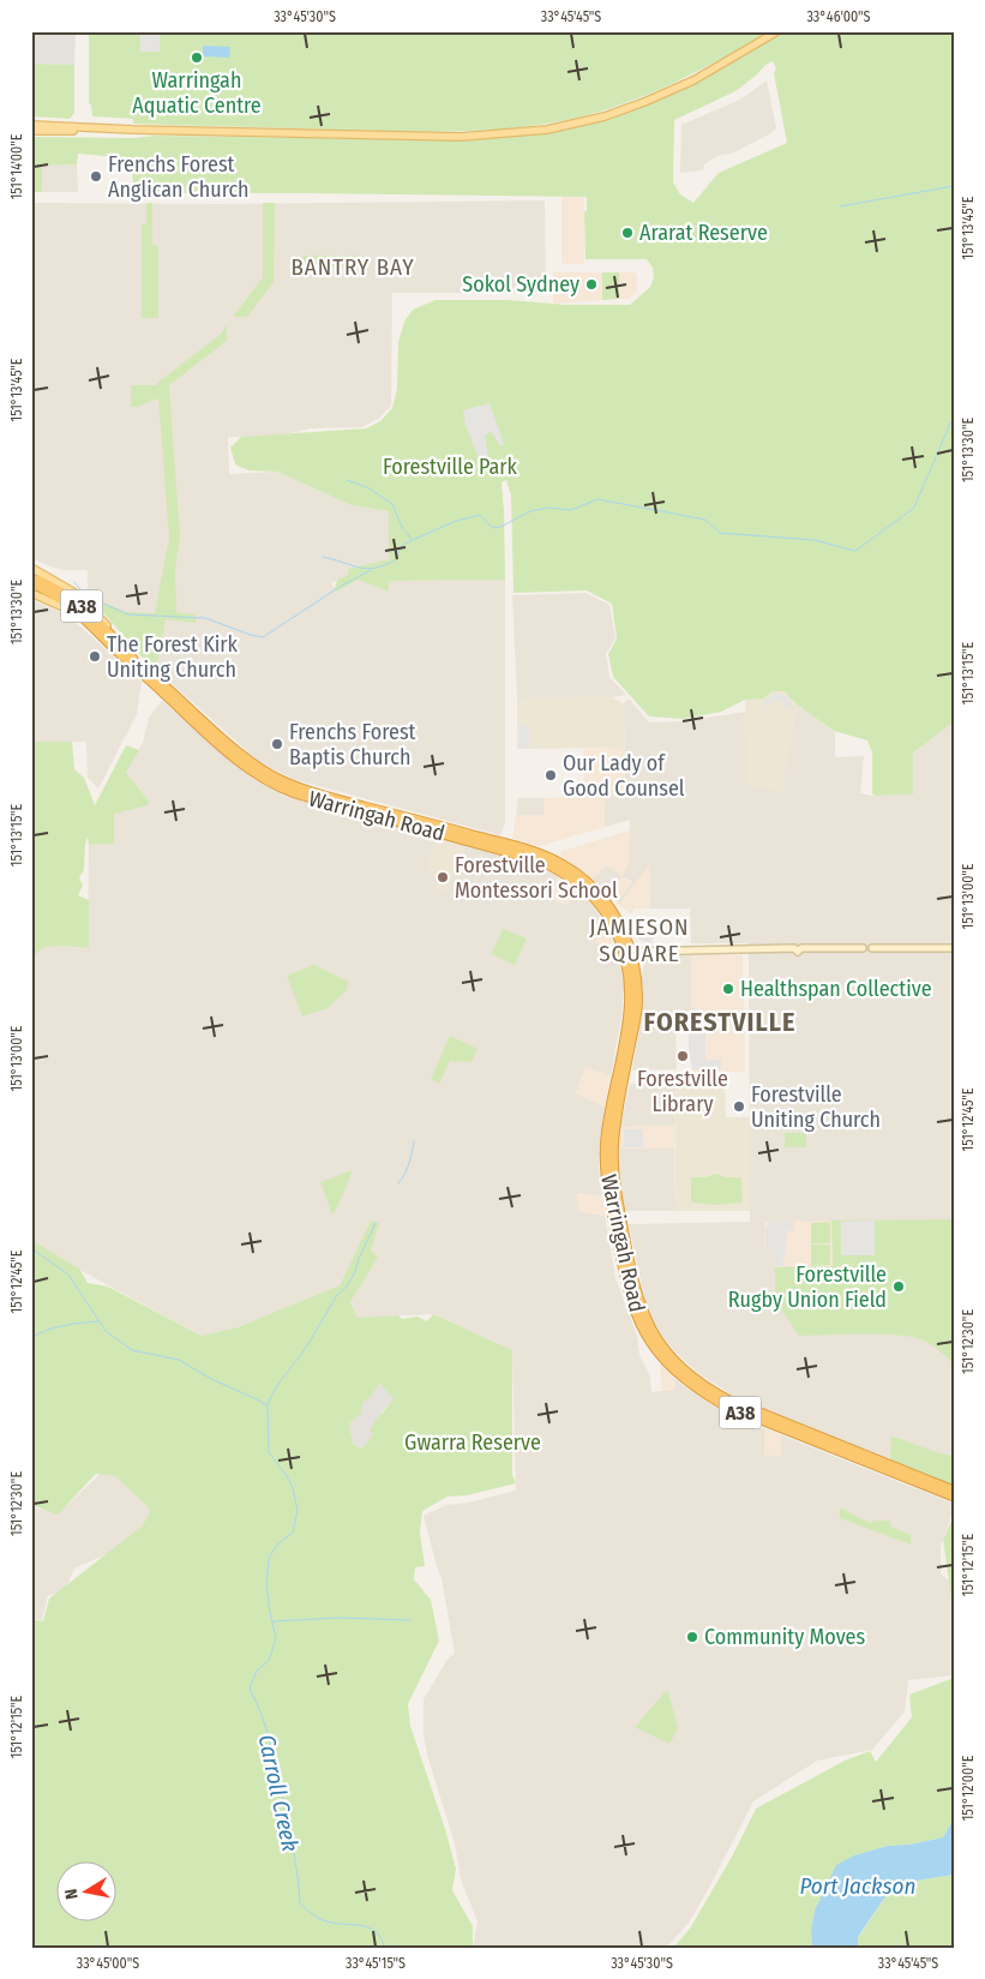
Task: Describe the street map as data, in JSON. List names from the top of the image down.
{
  "streets": {
    "highway": ["A38", "Warringah Road"]
  },
  "districts": ["BANTRY BAY", "JAMIESON SQUARE", "FORESTVILLE"],
  "water": ["Carroll Creek", "Port Jackson"],
  "parks": ["Forestville Park", "Gwarra Reserve"],
  "places": [
    "Warringah Aquatic Centre",
    "Frenchs Forest Anglican Church",
    "Ararat Reserve",
    "Sokol Sydney",
    "The Forest Kirk Uniting Church",
    "Frenchs Forest Baptis Church",
    "Our Lady of Good Counsel",
    "Forestville Montessori School",
    "Healthspan Collective",
    "Forestville Library",
    "Forestville Uniting Church",
    "Forestville Rugby Union Field",
    "Community Moves"
  ],
  "north": "left",
  "coordinates": [
    "33°45'30\"S",
    "33°45'45\"S",
    "33°46'00\"S",
    "151°14'00\"E",
    "151°13'45\"E",
    "151°13'30\"E",
    "151°13'15\"E",
    "151°13'00\"E",
    "151°12'45\"E",
    "151°12'30\"E",
    "151°12'15\"E",
    "151°12'00\"E",
    "33°45'00\"S",
    "33°45'15\"S"
  ]
}
